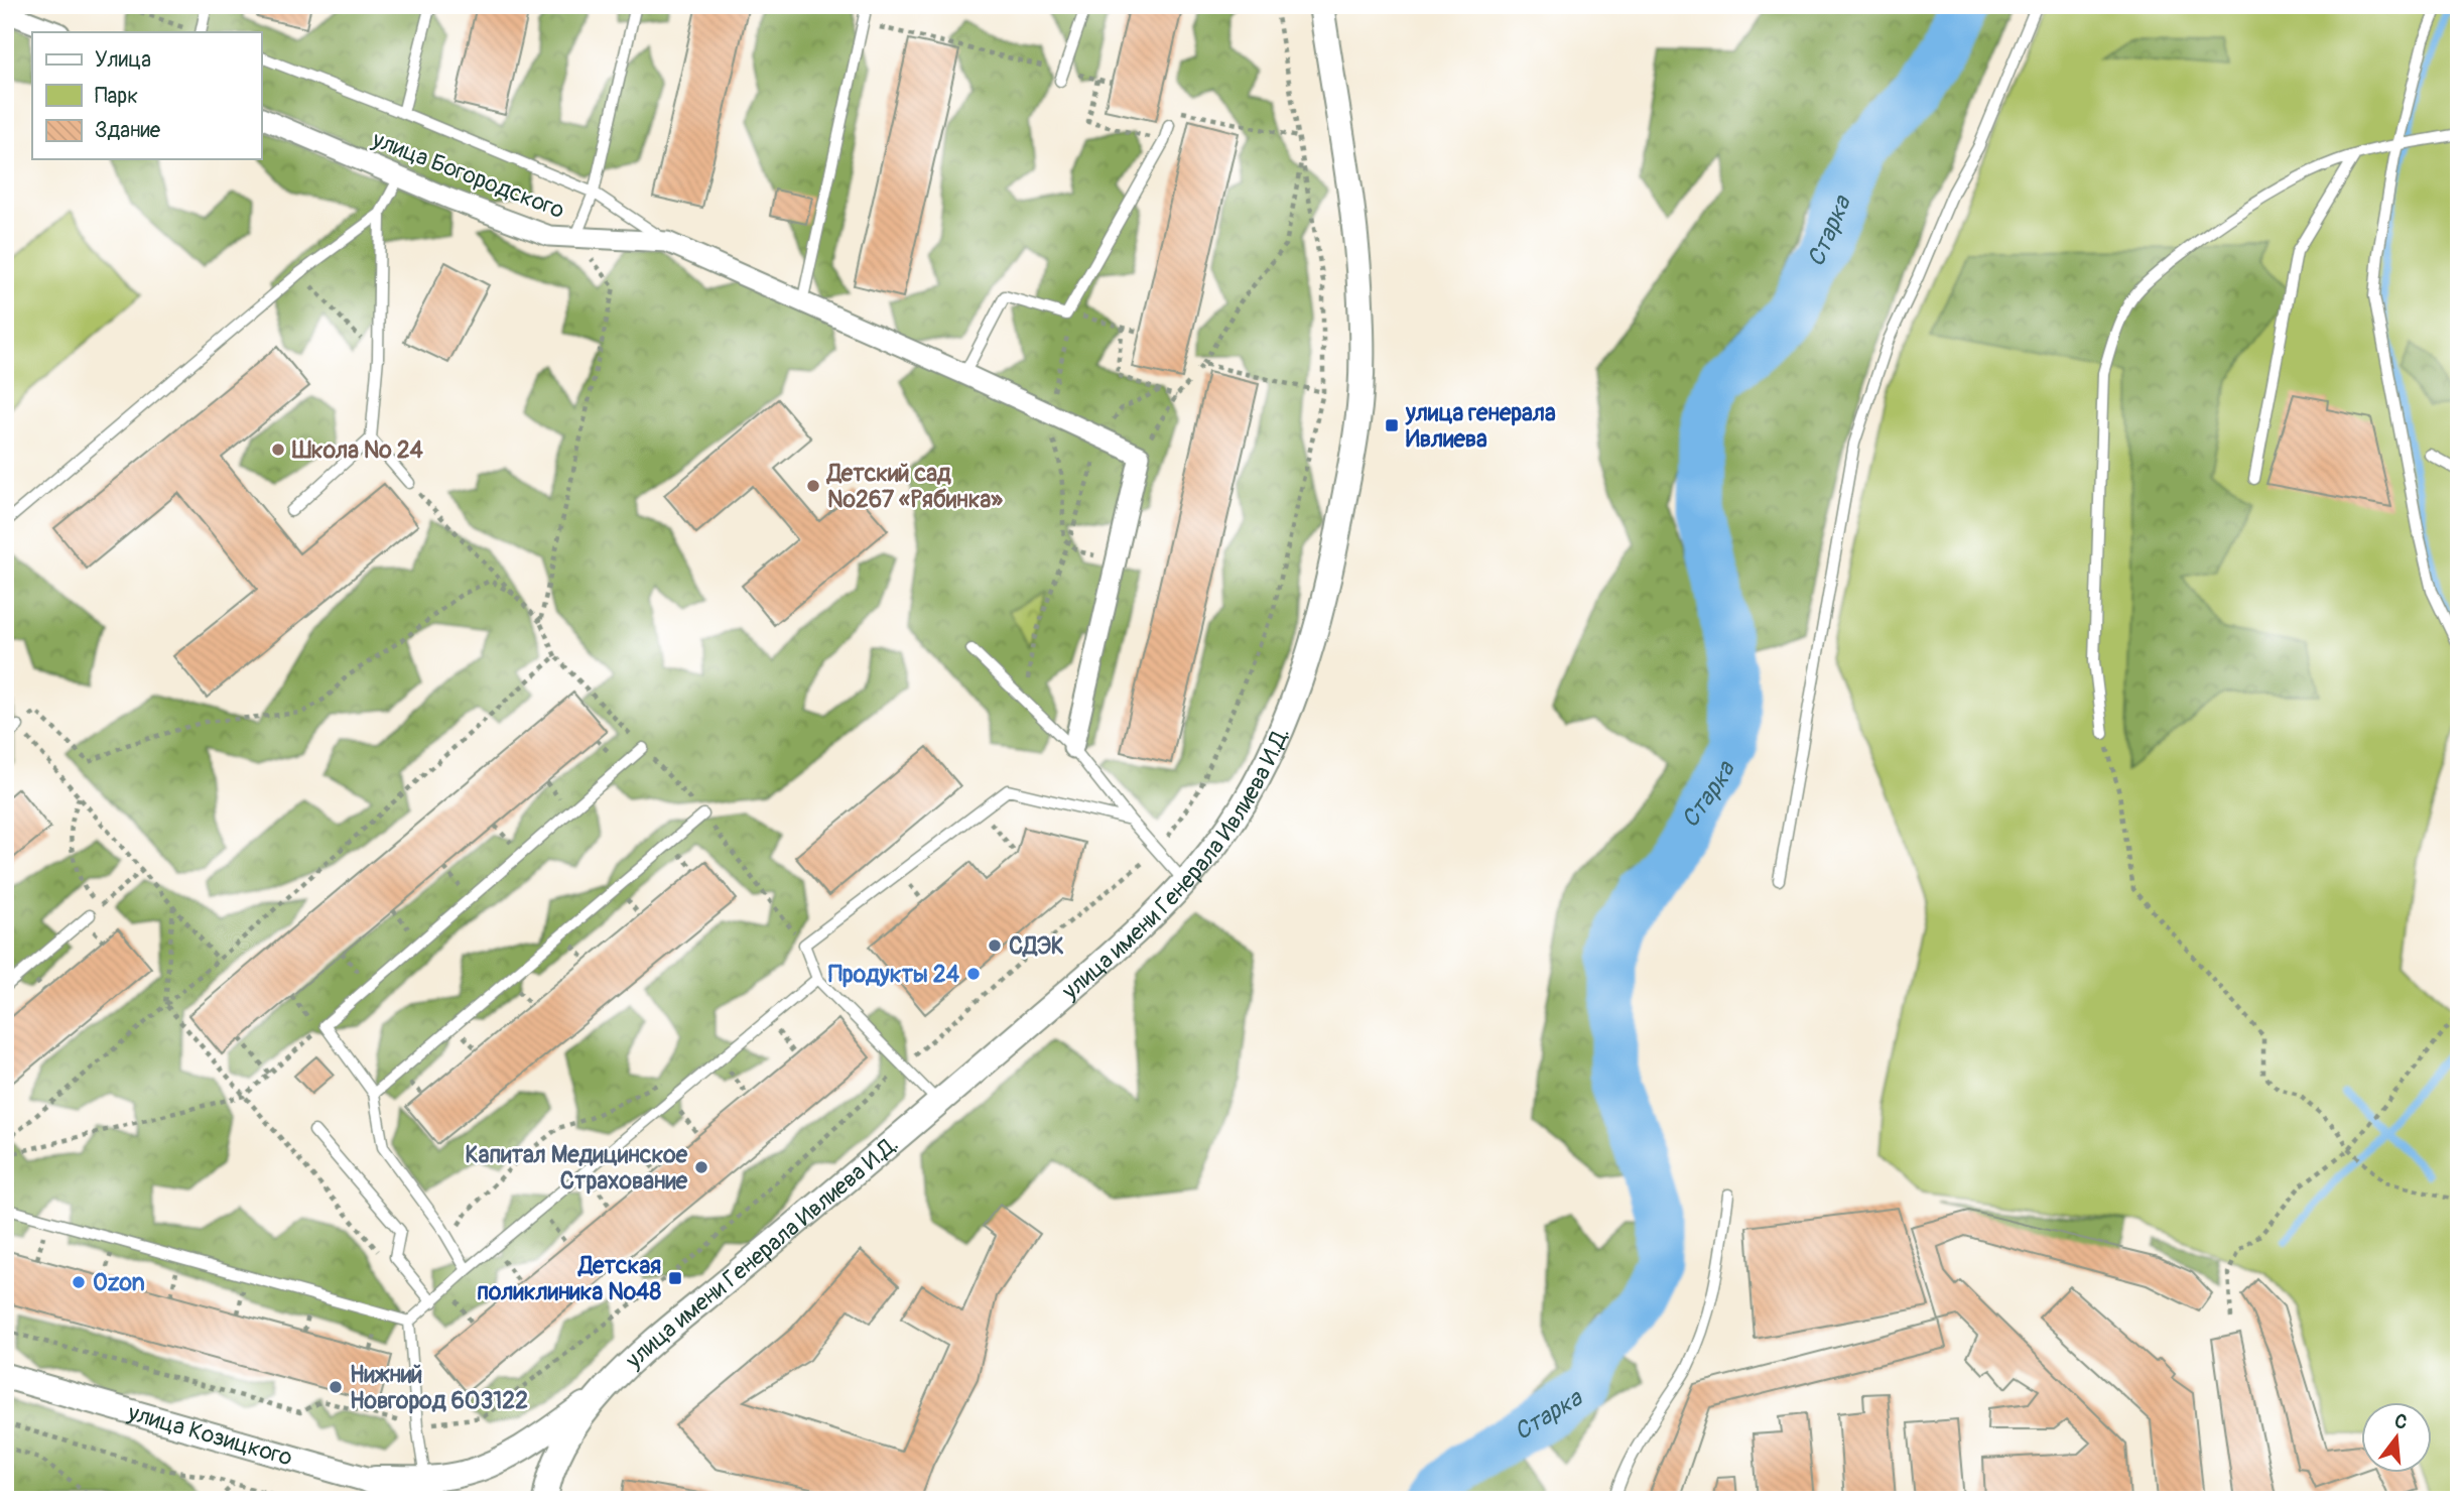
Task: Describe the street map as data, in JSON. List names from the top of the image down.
{
  "streets": {
    "street": ["улица Богородского", "улица имени Генерала Ивлиева И.Д.", "улица Козицкого"]
  },
  "crossings": [
    ["улица имени Генерала Ивлиева И.Д.", "улица Козицкого"]
  ],
  "water": ["Старка"],
  "places": {
    "transit": ["улица генерала Ивлиева", "Детская поликлиника №48"],
    "other": [
      "Школа № 24",
      "Детский сад №267 «Рябинка»",
      "СДЭК",
      "Продукты 24",
      "Капитал Медицинское Страхование",
      "Ozon",
      "Нижний Новгород 603122"
    ]
  },
  "legend": ["Улица", "Парк", "Здание"],
  "north": "top"
}
